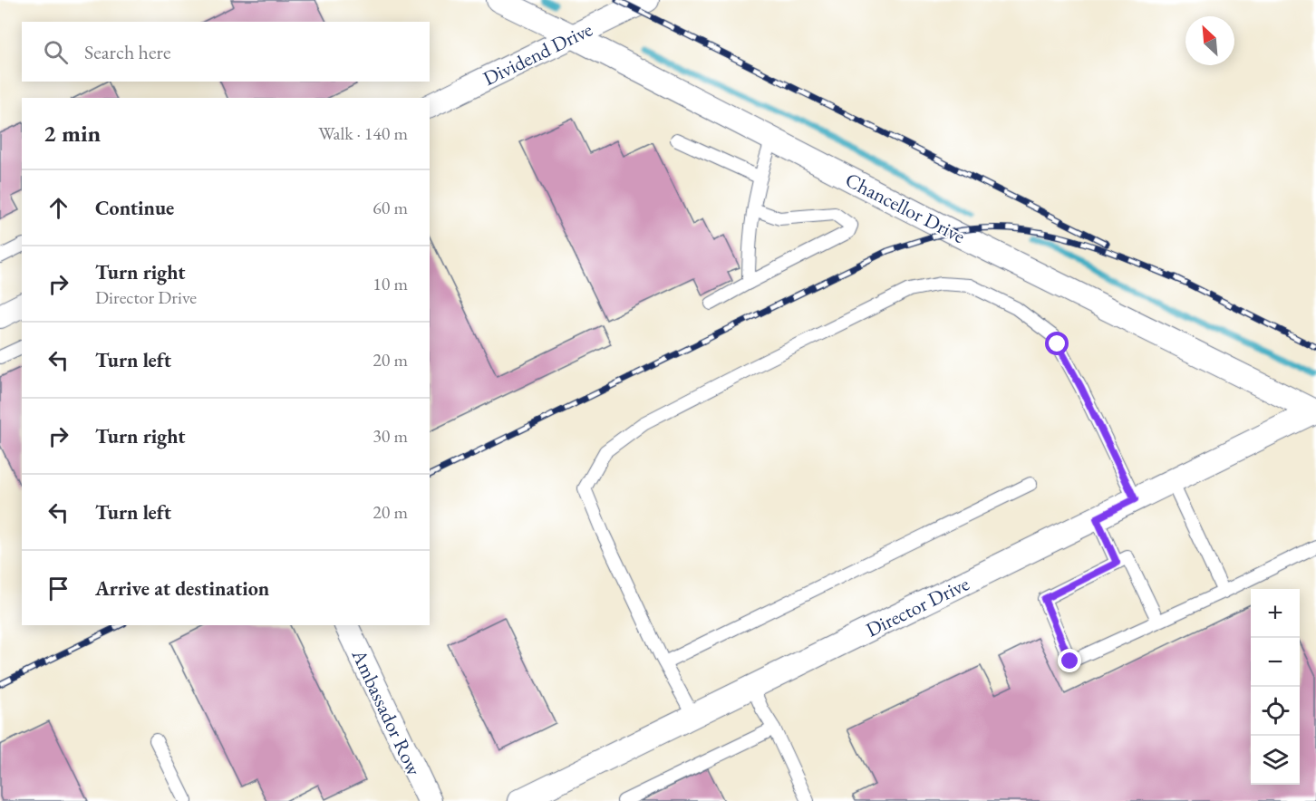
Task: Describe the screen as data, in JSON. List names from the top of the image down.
{
  "streets": {
    "street": [
      "Dividend Drive",
      "Chancellor Drive",
      "Director Drive",
      "Ambassador Row"
    ]
  },
  "crossings": [
    ["Dividend Drive", "Chancellor Drive"],
    ["Chancellor Drive", "Director Drive"]
  ],
  "north": "top left",
  "page": {
    "search": "Search here",
    "heading": ["2 min", "Walk · 140 m"],
    "list": [
      ["Continue", "60 m"],
      ["Turn right", "Director Drive", "10 m"],
      ["Turn left", "20 m"],
      ["Turn right", "30 m"],
      ["Turn left", "20 m"],
      "Arrive at destination"
    ],
    "map_buttons": ["+", "−"]
  }
}
